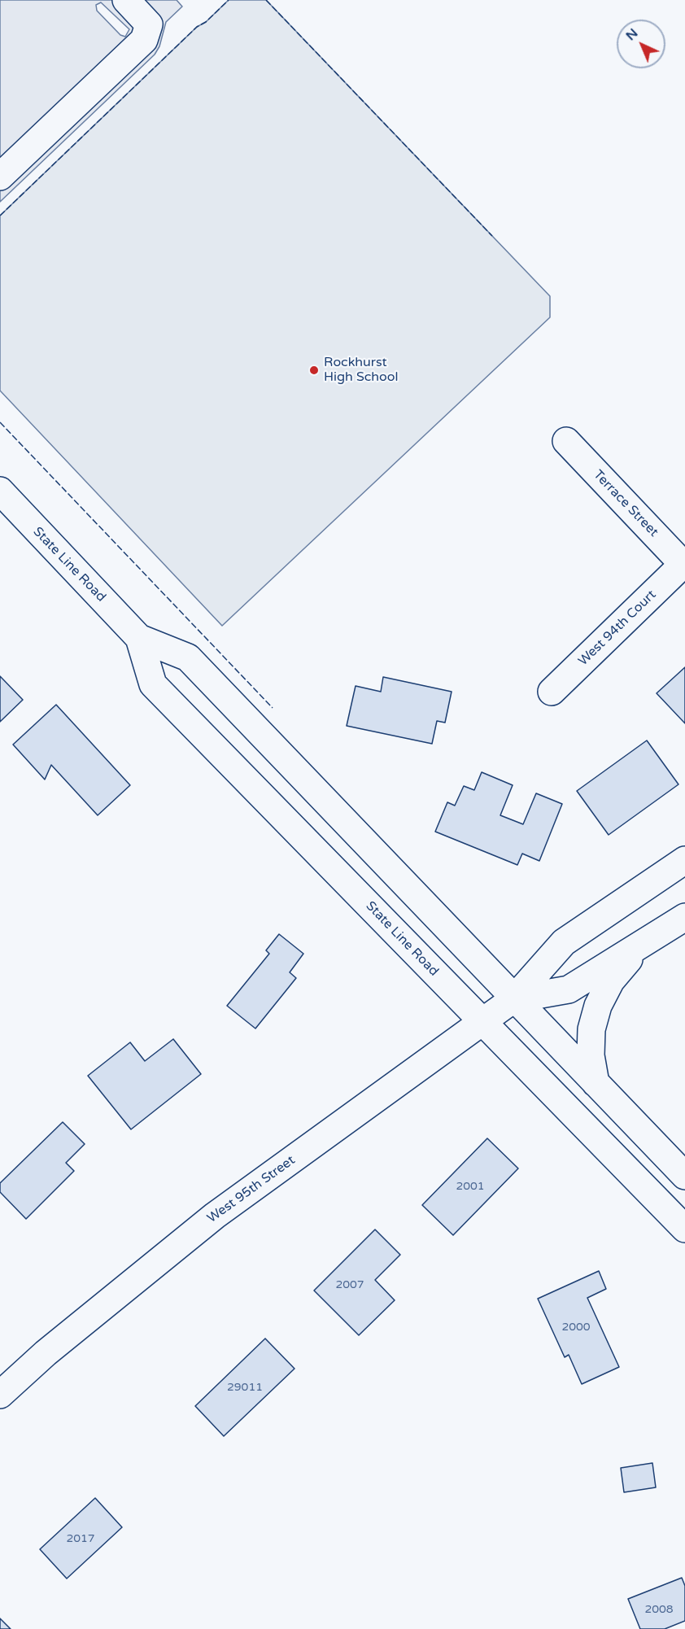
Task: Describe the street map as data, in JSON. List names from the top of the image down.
{
  "streets": {
    "main road": [
      "Terrace Street",
      "State Line Road",
      "West 94th Court",
      "West 95th Street"
    ]
  },
  "crossings": [
    ["Terrace Street", "West 94th Court"],
    ["State Line Road", "West 95th Street"]
  ],
  "places": ["Rockhurst High School"],
  "house_numbers": [
    "2001",
    "2007",
    "2000",
    "29011",
    "2017",
    "2008"
  ],
  "north": "top left"
}
